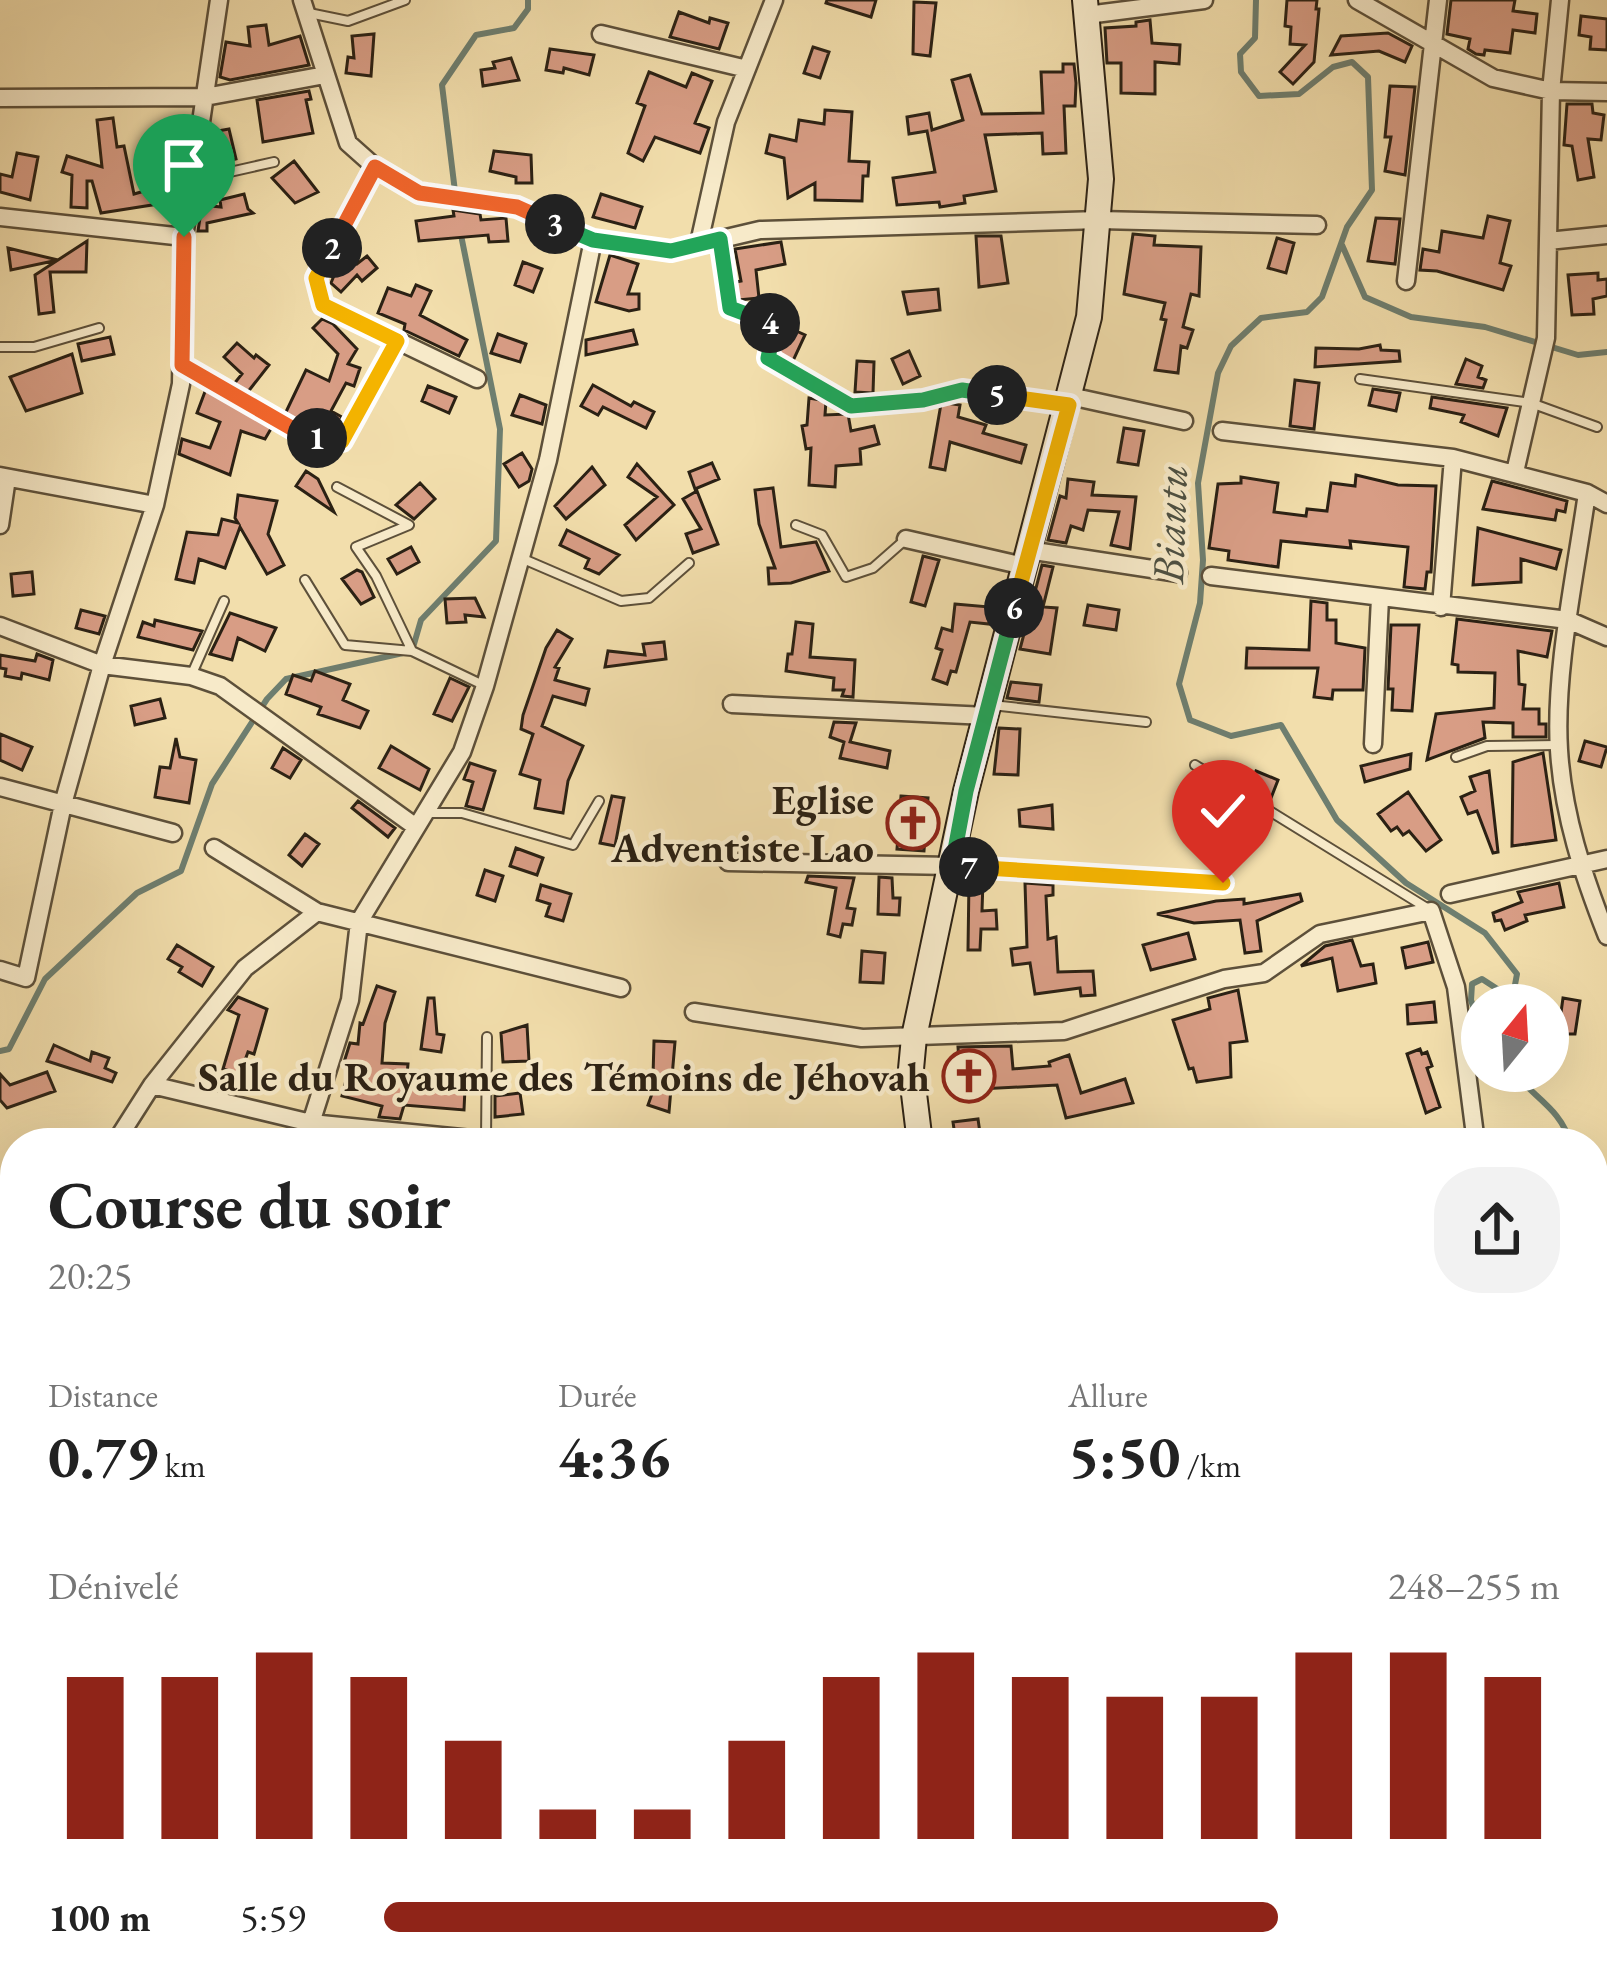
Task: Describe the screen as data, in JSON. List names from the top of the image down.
{
  "water": ["Biautu"],
  "places": {
    "church": ["Eglise Adventiste Lao", "Salle du Royaume des Témoins de Jéhovah"]
  },
  "north": "top",
  "page": {
    "pins": [
      "3",
      "2",
      "4",
      "5",
      "1",
      "6",
      "7"
    ],
    "heading": ["Course du soir", "20:25"],
    "stats": [
      ["Distance", "0.79 km"],
      ["Durée", "4:36"],
      ["Allure", "5:50 /km"]
    ],
    "chart": ["Dénivelé", "248–255 m"],
    "list": [
      {
        "name": "100 m",
        "note": "5:59"
      }
    ]
  }
}
